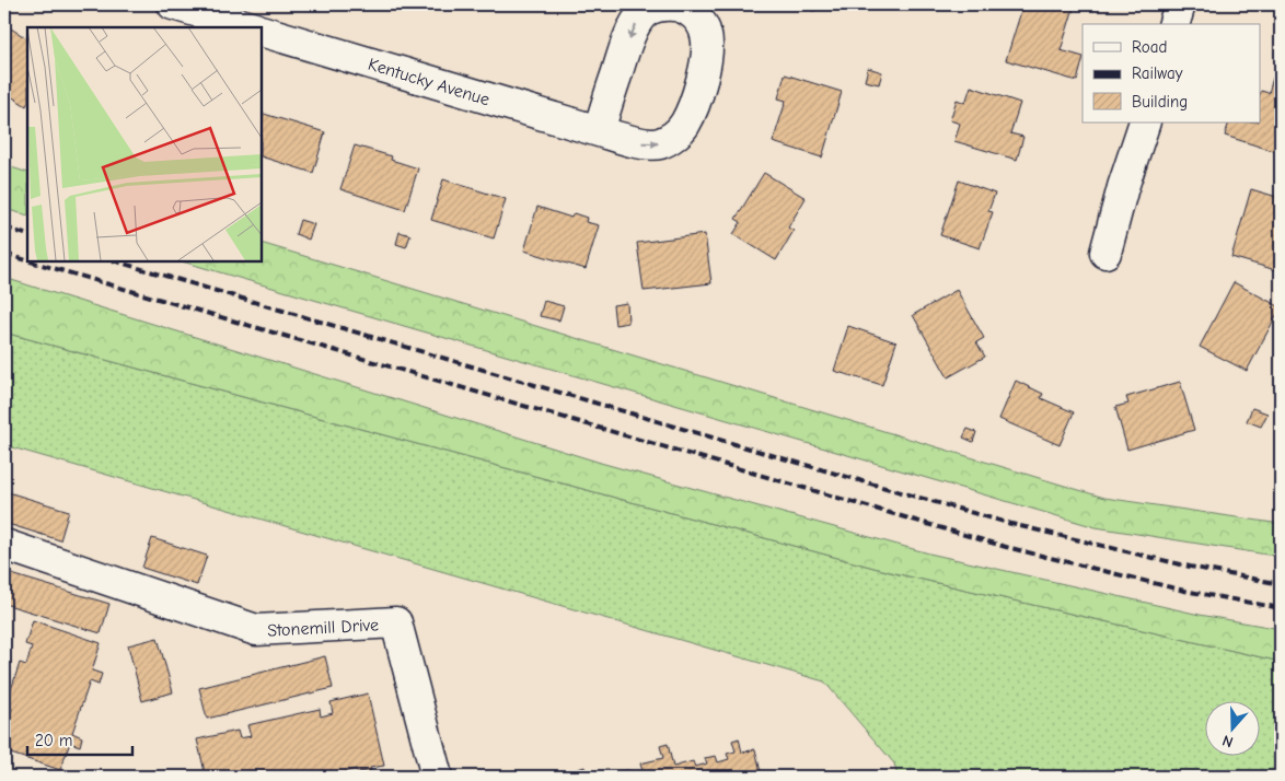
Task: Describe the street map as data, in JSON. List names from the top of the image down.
{
  "streets": {
    "street": ["Kentucky Avenue", "Stonemill Drive"]
  },
  "legend": ["Road", "Railway", "Building"],
  "scale_bar": "20 m",
  "north": "bottom"
}
